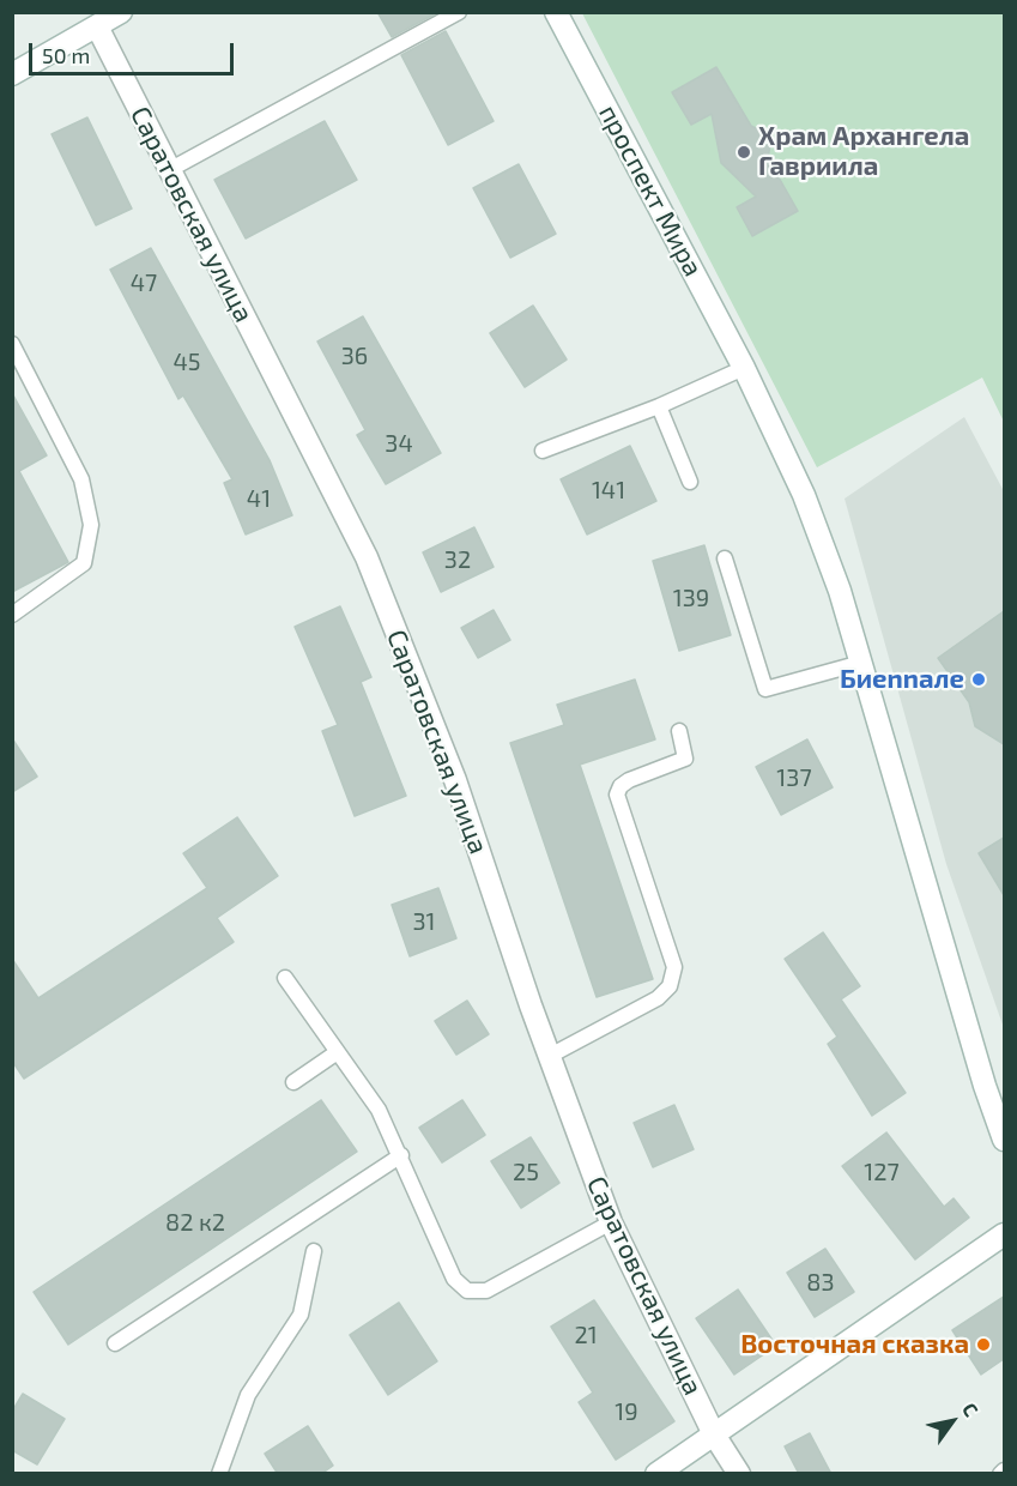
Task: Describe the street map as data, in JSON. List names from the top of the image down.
{
  "streets": {
    "street": ["проспект Мира", "Саратовская улица"]
  },
  "places": ["Храм Архангела Гавриила", "Биеnnале", "Восточная сказка"],
  "house_numbers": [
    "47",
    "36",
    "45",
    "34",
    "141",
    "41",
    "32",
    "139",
    "137",
    "31",
    "25",
    "127",
    "82 к2",
    "83",
    "21",
    "19"
  ],
  "scale_bar": "50 m",
  "north": "top right"
}
